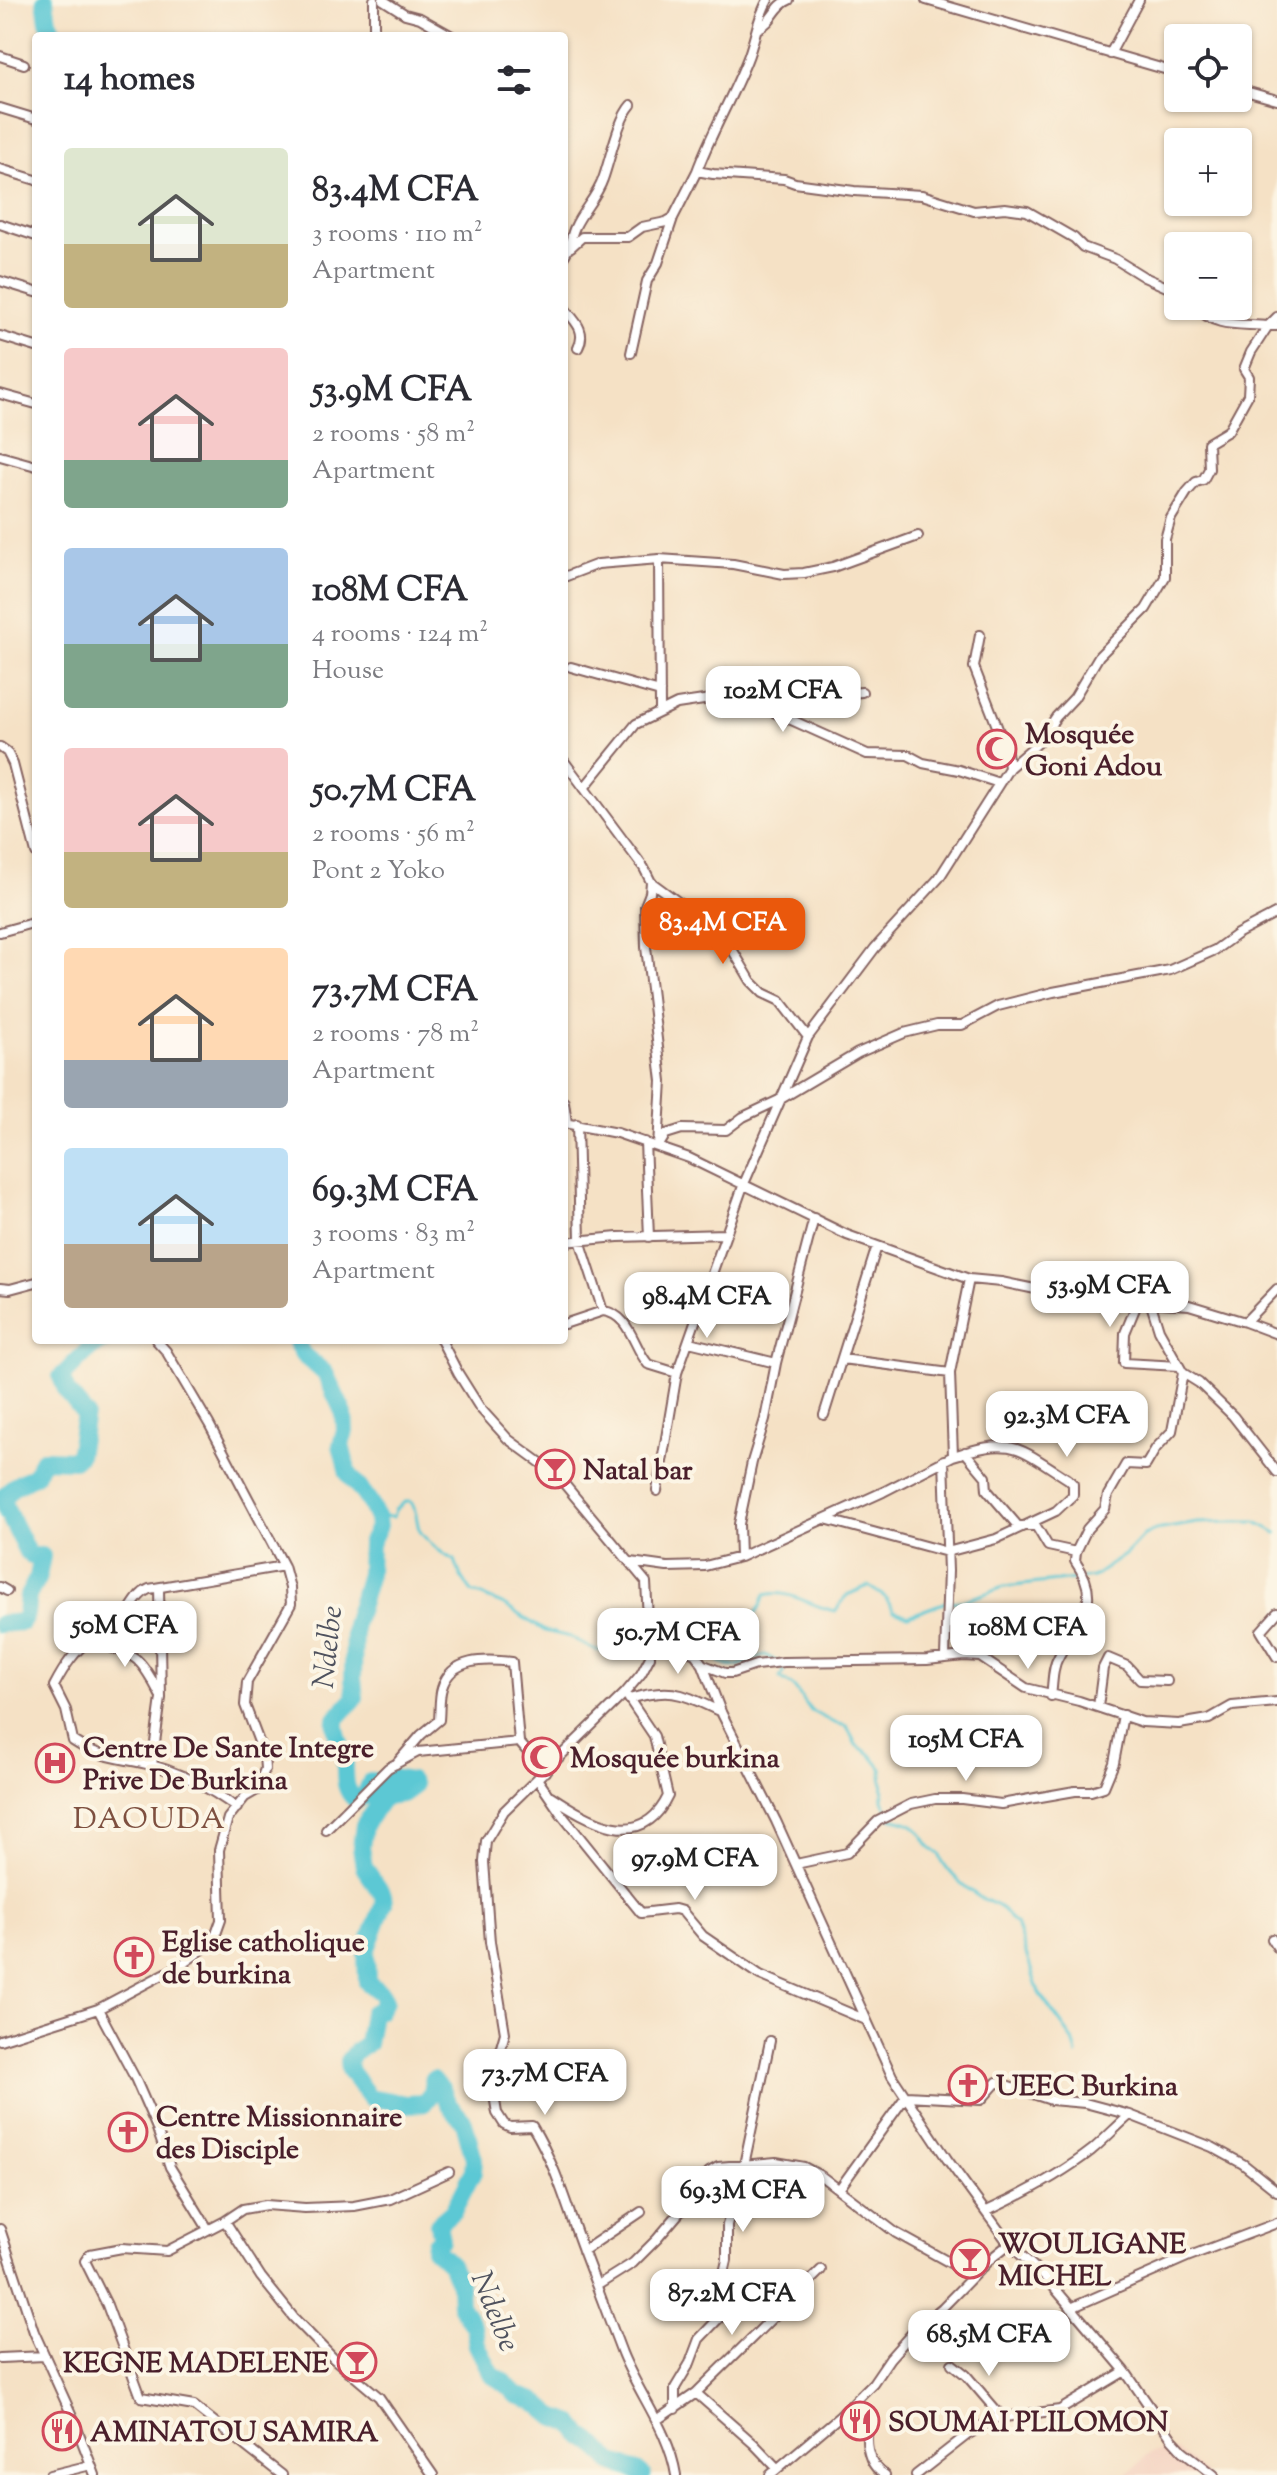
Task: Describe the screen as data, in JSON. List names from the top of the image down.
{
  "districts": ["DAOUDA"],
  "water": ["Ndelbe"],
  "places": {
    "mosque": ["Mosquée Goni Adou", "Mosquée burkina"],
    "bar": ["Natal bar", "WOULIGANE MICHEL", "KEGNE MADELENE"],
    "hospital": ["Centre De Sante Integre Prive De Burkina"],
    "church": ["Eglise catholique de burkina", "UEEC Burkina", "Centre Missionnaire des Disciple"],
    "restaurant": ["SOUMAI PLILOMON", "AMINATOU SAMIRA"]
  },
  "page": {
    "map_buttons": ["+", "−"],
    "heading": "14 homes",
    "list": [
      {
        "name": "83.4M CFA",
        "note": "3 rooms · 110 m² · Apartment"
      },
      {
        "name": "53.9M CFA",
        "note": "2 rooms · 58 m² · Apartment"
      },
      {
        "name": "108M CFA",
        "note": "4 rooms · 124 m² · House"
      },
      {
        "name": "50.7M CFA",
        "note": "2 rooms · 56 m² · Pont 2 Yoko"
      },
      {
        "name": "73.7M CFA",
        "note": "2 rooms · 78 m² · Apartment"
      },
      {
        "name": "69.3M CFA",
        "note": "3 rooms · 83 m² · Apartment"
      }
    ],
    "price": [
      "102M CFA",
      "83.4M CFA",
      "53.9M CFA",
      "98.4M CFA",
      "92.3M CFA",
      "50M CFA",
      "108M CFA",
      "50.7M CFA",
      "105M CFA",
      "97.9M CFA",
      "73.7M CFA",
      "69.3M CFA",
      "87.2M CFA",
      "68.5M CFA"
    ]
  }
}
